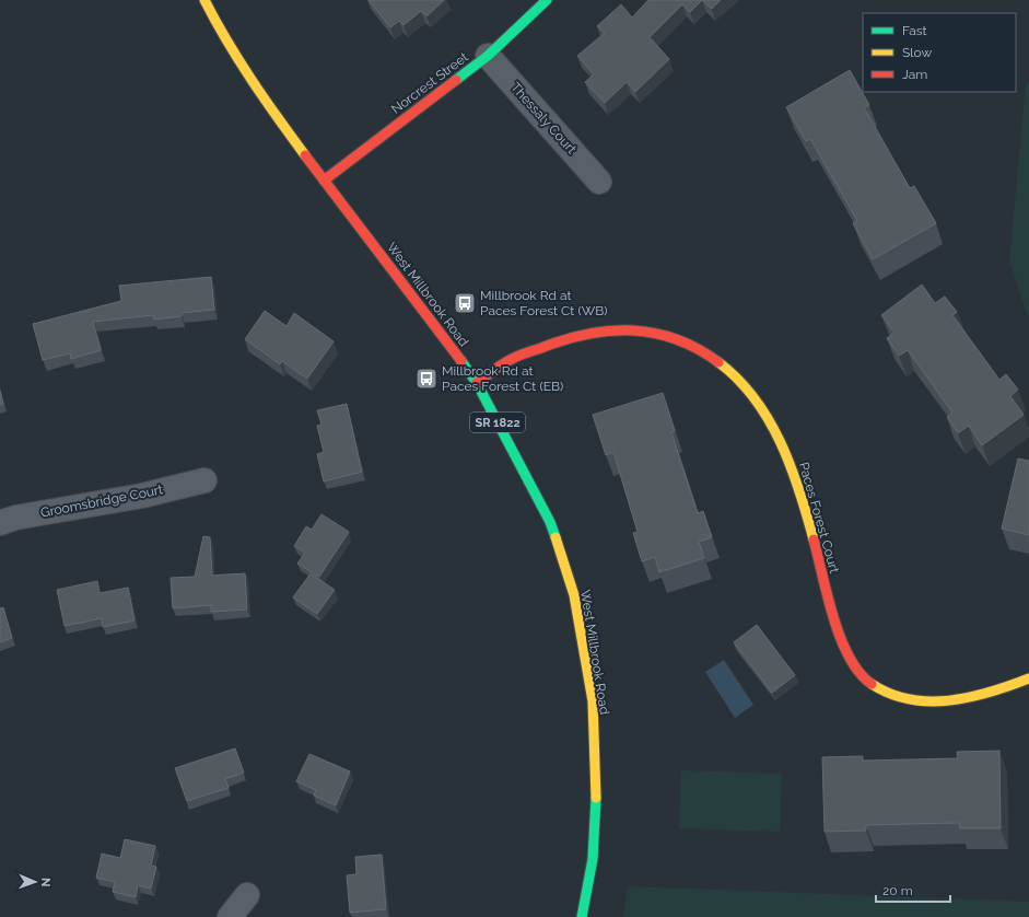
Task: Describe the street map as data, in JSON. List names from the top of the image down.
{
  "streets": {
    "street": [
      "Norcrest Street",
      "Thessaly Court",
      "West Millbrook Road",
      "SR 1822",
      "Groomsbridge Court",
      "Paces Forest Court"
    ]
  },
  "crossings": [
    ["Norcrest Street", "Thessaly Court"],
    ["Norcrest Street", "West Millbrook Road"],
    ["West Millbrook Road", "Paces Forest Court"]
  ],
  "places": {
    "bus stop": ["Millbrook Rd at Paces Forest Ct (WB)", "Millbrook Rd at Paces Forest Ct (EB)"]
  },
  "legend": ["Fast", "Slow", "Jam"],
  "scale_bar": "20 m",
  "north": "right"
}
